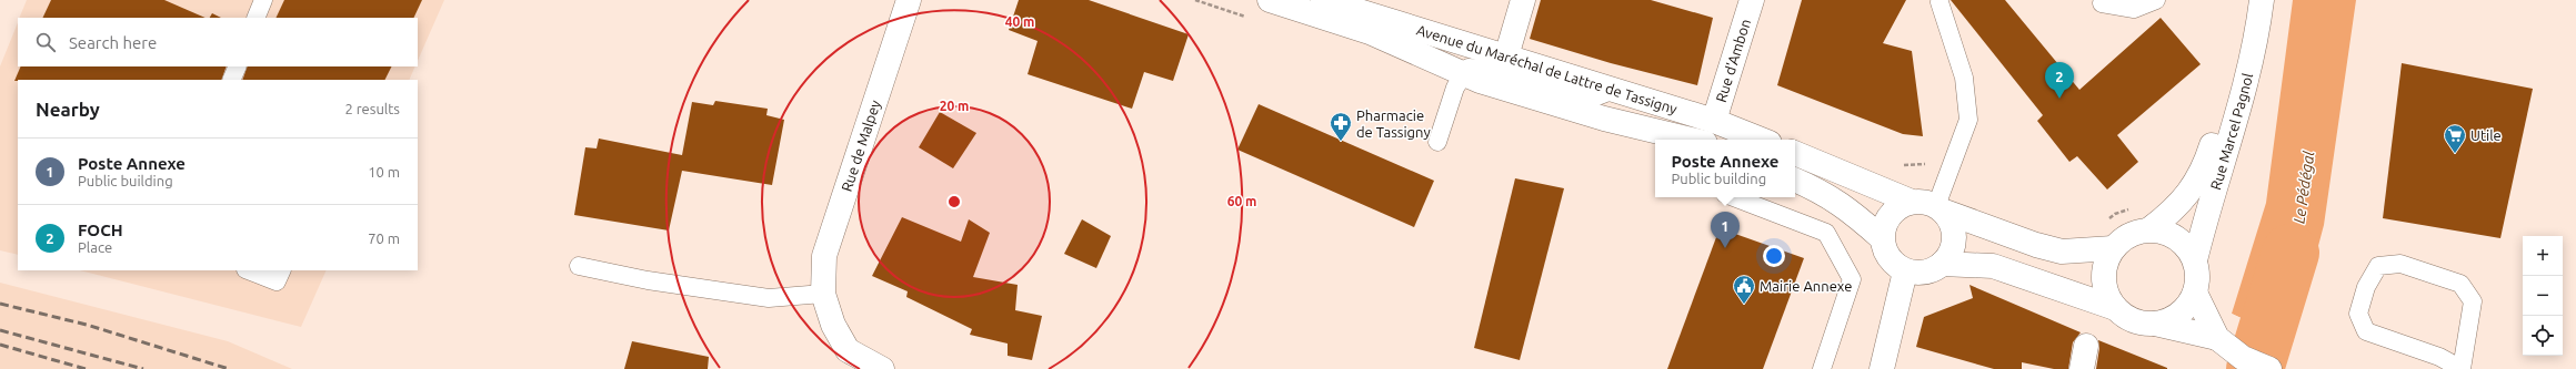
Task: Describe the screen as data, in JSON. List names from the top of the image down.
{
  "streets": {
    "main road": [
      "Rue d'Ambon",
      "Avenue du Maréchal de Lattre de Tassigny",
      "Rue Marcel Pagnol",
      "Rue de Malpey"
    ]
  },
  "crossings": [
    ["Rue d'Ambon", "Avenue du Maréchal de Lattre de Tassigny"]
  ],
  "water": ["Le Pédégal"],
  "places": {
    "pharmacy": ["Pharmacie de Tassigny"],
    "supermarket": ["Utile"],
    "public building": ["Mairie Annexe"]
  },
  "page": {
    "search": "Search here",
    "pins": ["2", "1"],
    "heading": ["Nearby", "2 results"],
    "list": [
      {
        "mark": "1",
        "name": "Poste Annexe",
        "note": "Public building",
        "value": "10 m"
      },
      {
        "mark": "2",
        "name": "FOCH",
        "note": "Place",
        "value": "70 m"
      }
    ],
    "popup": ["Poste Annexe", "Public building"],
    "map_buttons": ["+", "−"]
  },
  "rings": ["40 m", "20 m", "60 m"]
}
